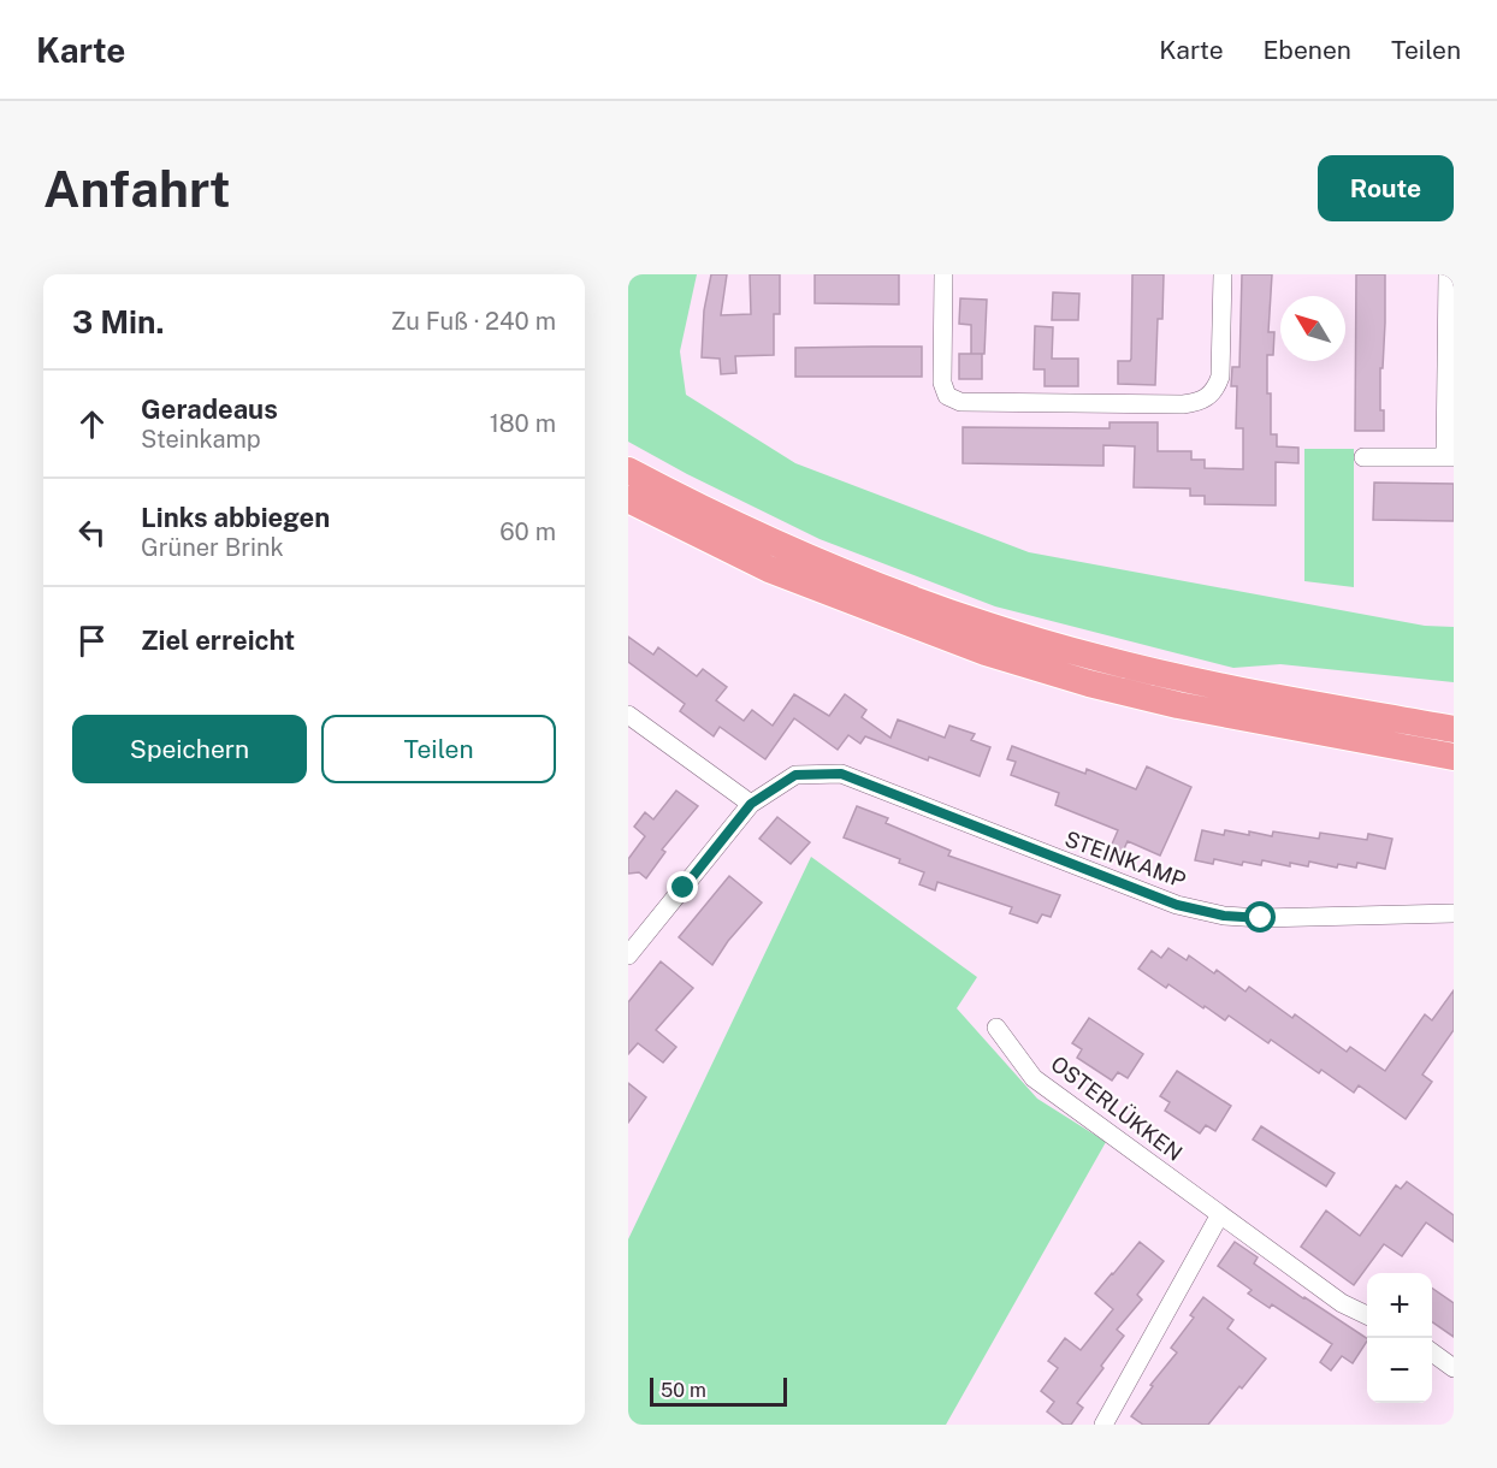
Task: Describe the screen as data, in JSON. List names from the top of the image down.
{
  "streets": {
    "street": ["STEINKAMP", "OSTERLÜKKEN"]
  },
  "scale_bar": "50 m",
  "north": "top left",
  "page": {
    "header": "Karte",
    "nav": ["Karte", "Ebenen", "Teilen"],
    "buttons": [
      "Route",
      ["Speichern", "Teilen"]
    ],
    "title": "Anfahrt",
    "heading": ["3 Min.", "Zu Fuß · 240 m"],
    "list": [
      ["Geradeaus", "Steinkamp", "180 m"],
      ["Links abbiegen", "Grüner Brink", "60 m"],
      "Ziel erreicht"
    ],
    "map_buttons": ["+", "−"],
    "scale": "50 m"
  }
}
